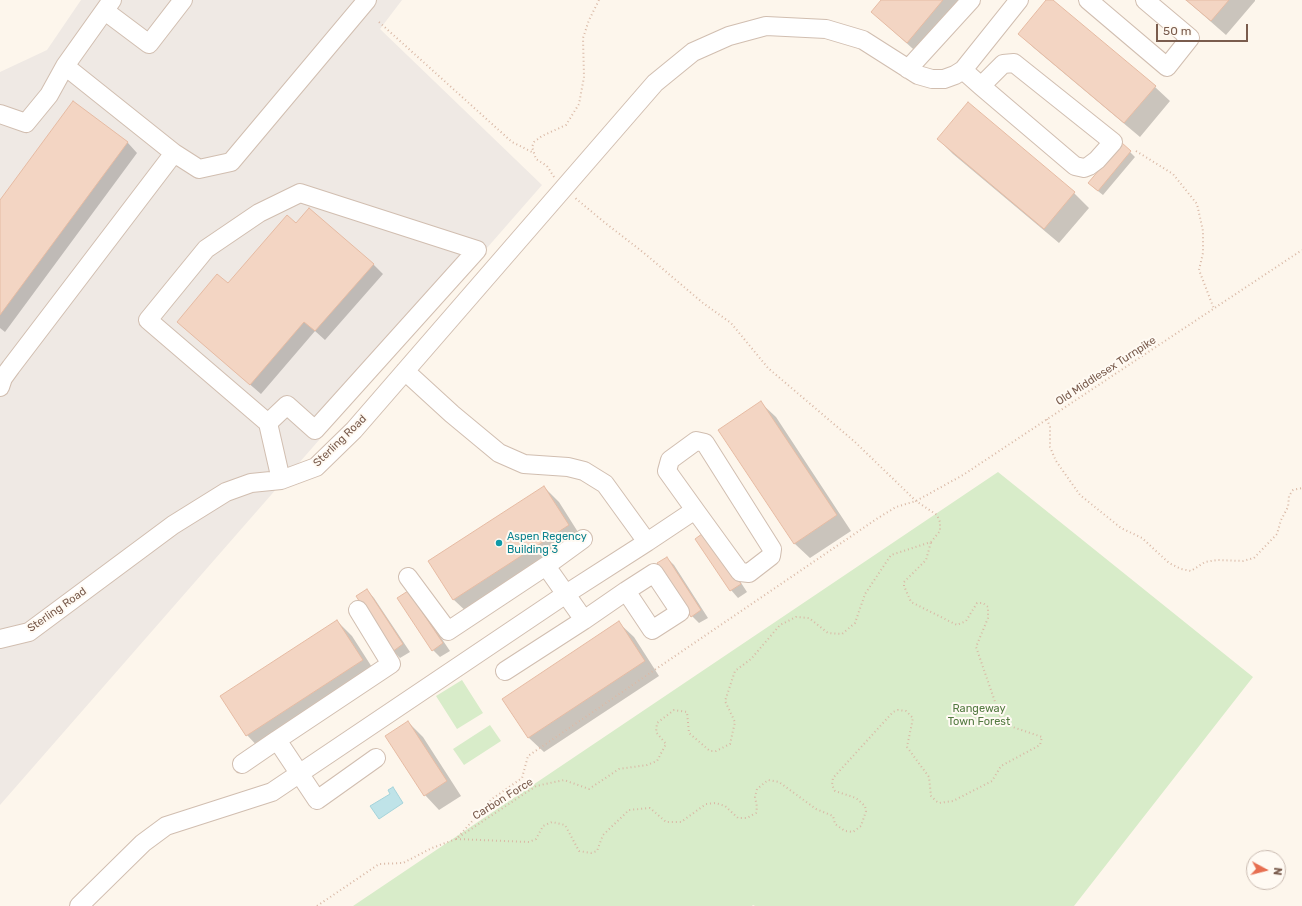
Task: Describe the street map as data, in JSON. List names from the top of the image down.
{
  "streets": {
    "street": ["Sterling Road"],
    "path": ["Old Middlesex Turnpike", "Carbon Force"]
  },
  "crossings": [
    ["Old Middlesex Turnpike", "Carbon Force"]
  ],
  "parks": ["Rangeway Town Forest"],
  "places": ["Aspen Regency Building 3"],
  "scale_bar": "50 m",
  "north": "right"
}
